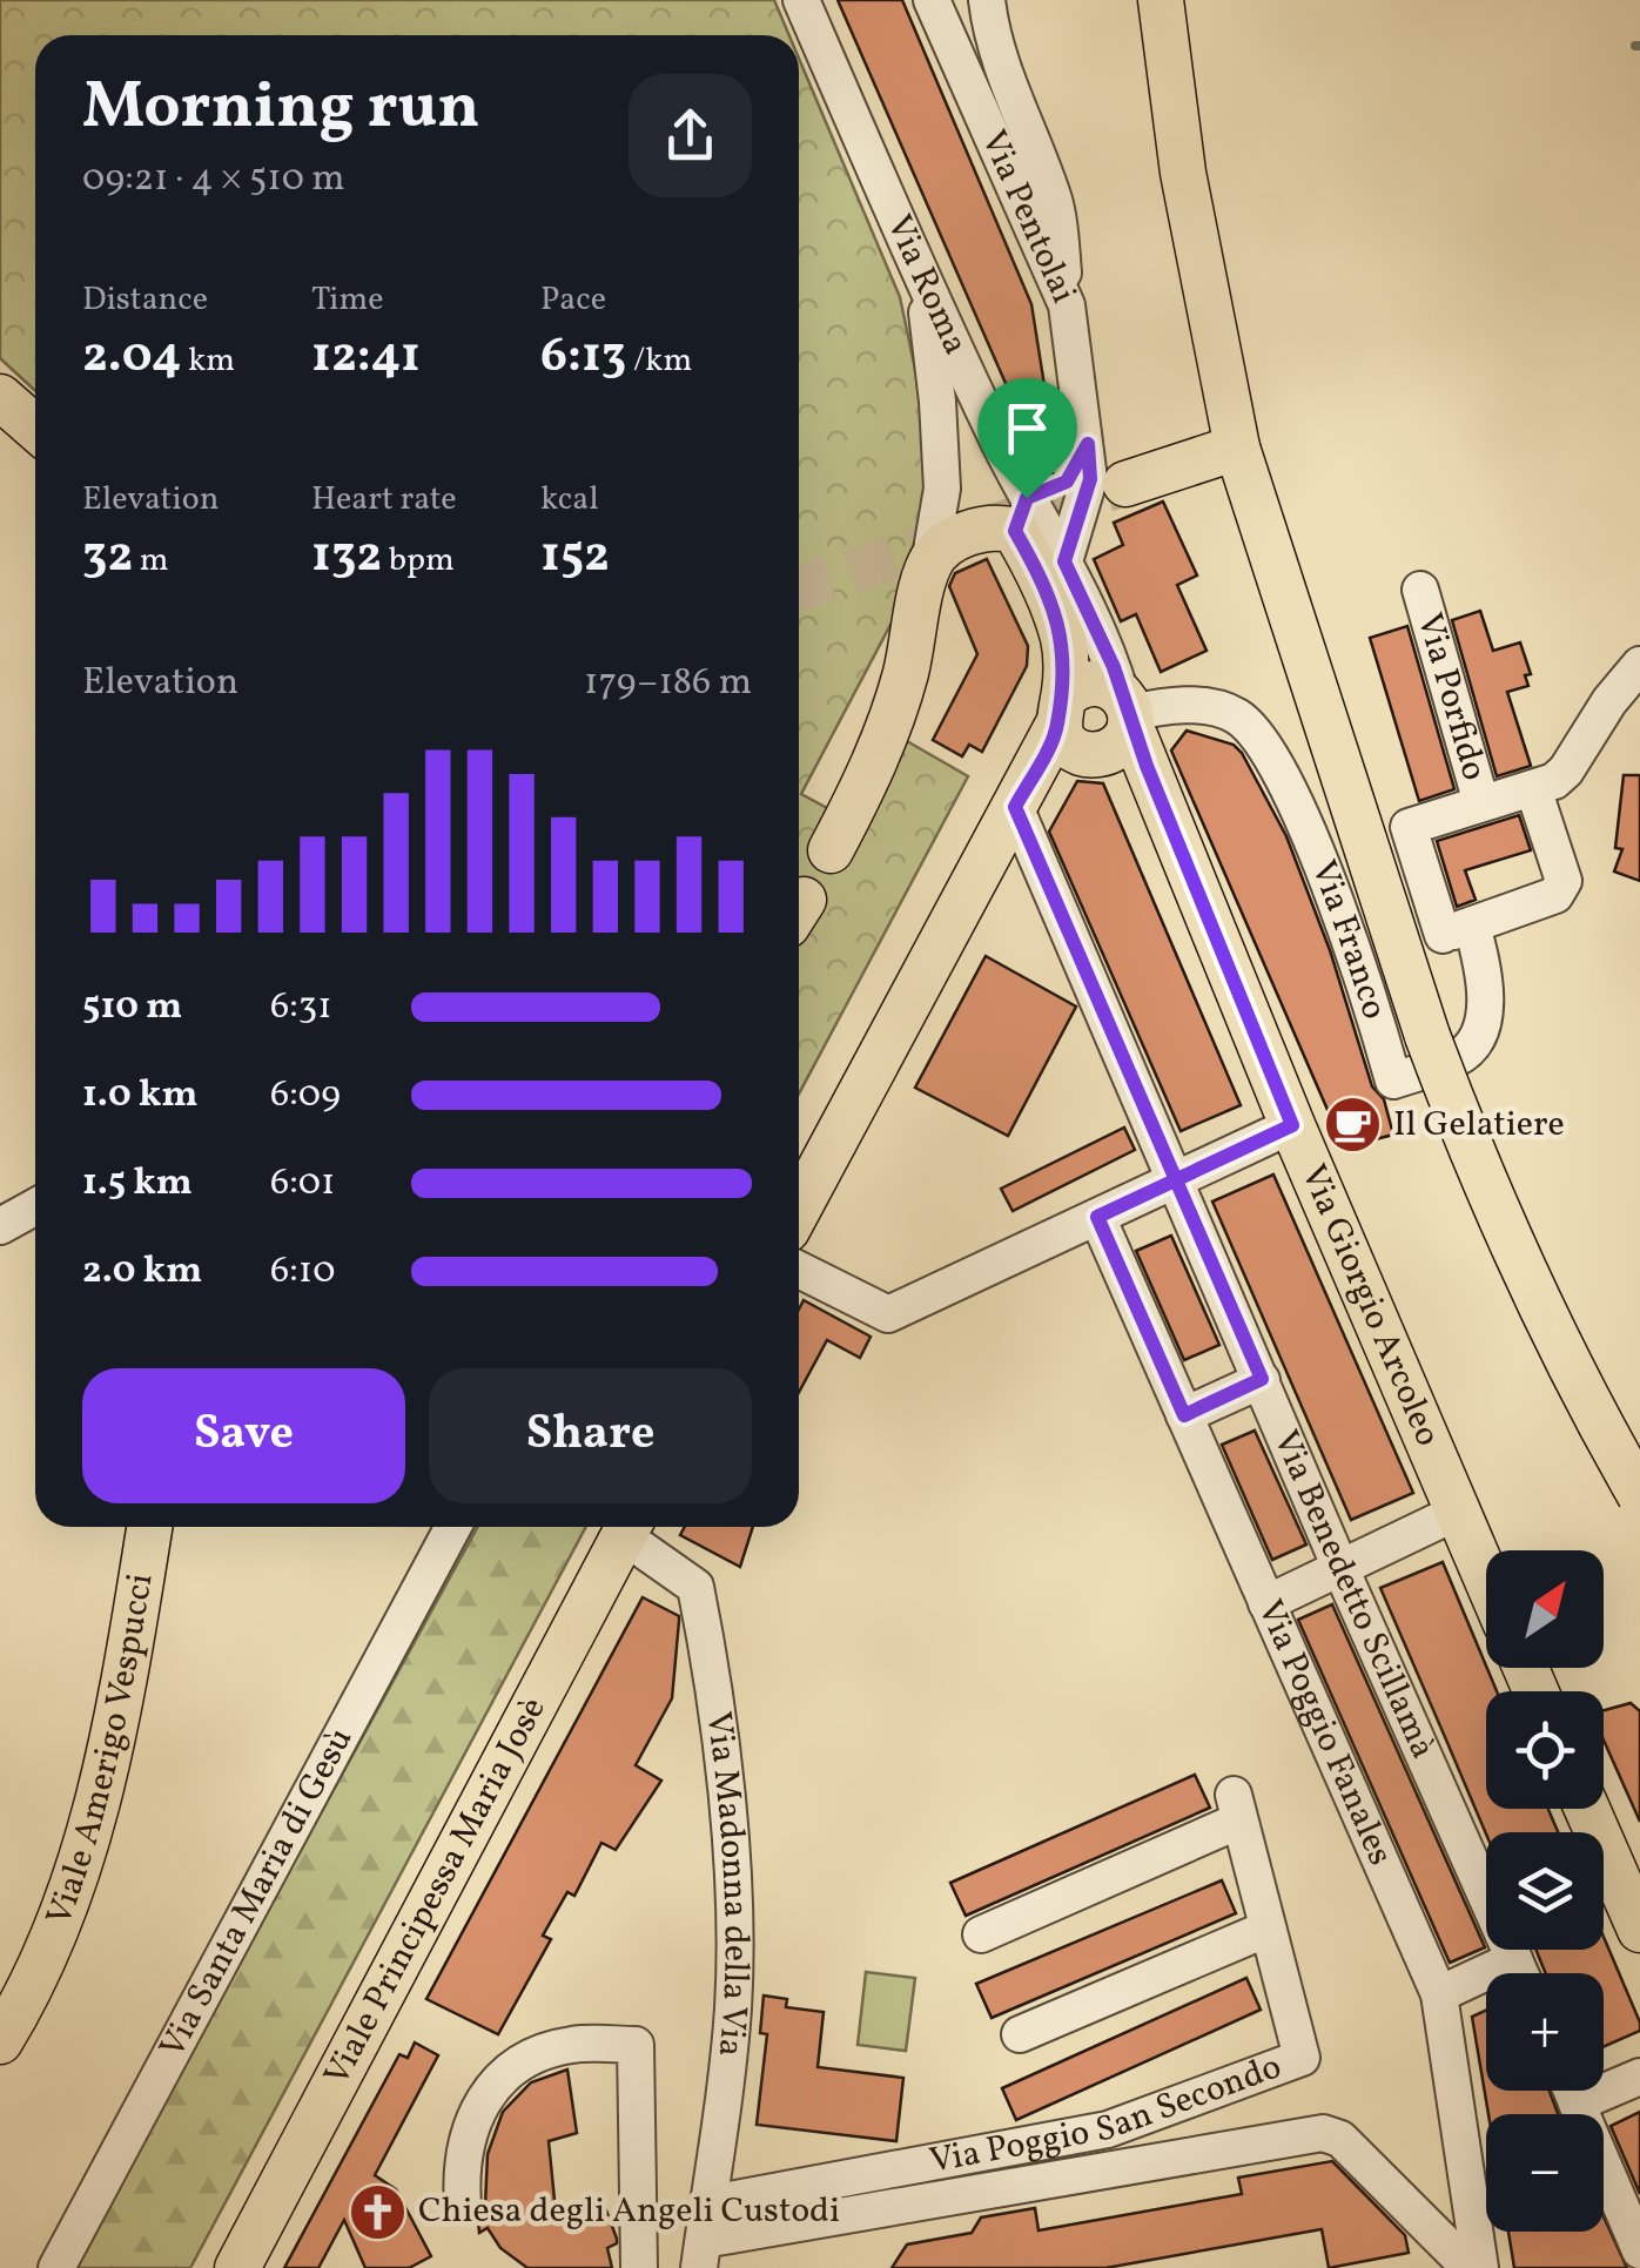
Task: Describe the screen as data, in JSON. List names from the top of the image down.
{
  "streets": {
    "main road": ["Via Giorgio Arcoleo", "Viale Amerigo Vespucci", "Viale Principessa Maria Josè"],
    "street": [
      "Via Pentolai",
      "Via Roma",
      "Via Porfido",
      "Via Franco",
      "Via Benedetto Scillamà",
      "Via Poggio Fanales",
      "Via Madonna della Via",
      "Via Santa Maria di Gesù",
      "Via Poggio San Secondo"
    ]
  },
  "crossings": [
    ["Via Pentolai", "Via Roma"],
    ["Via Roma", "Via Franco"],
    ["Via Roma", "Via Giorgio Arcoleo"],
    ["Via Franco", "Via Giorgio Arcoleo"],
    ["Via Madonna della Via", "Via Poggio San Secondo"]
  ],
  "places": {
    "cafe": ["Il Gelatiere"],
    "church": ["Chiesa degli Angeli Custodi"]
  },
  "north": "top right",
  "page": {
    "heading": ["Morning run", "09:21 · 4 × 510 m"],
    "stats": [
      ["Distance", "2.04 km"],
      ["Time", "12:41"],
      ["Pace", "6:13 /km"],
      ["Elevation", "32 m"],
      ["Heart rate", "132 bpm"],
      ["kcal", "152"]
    ],
    "chart": ["Elevation", "179–186 m"],
    "list": [
      {
        "name": "510 m",
        "note": "6:31"
      },
      {
        "name": "1.0 km",
        "note": "6:09"
      },
      {
        "name": "1.5 km",
        "note": "6:01"
      },
      {
        "name": "2.0 km",
        "note": "6:10"
      }
    ],
    "buttons": ["Save", "Share"],
    "map_buttons": ["+", "−"]
  }
}
